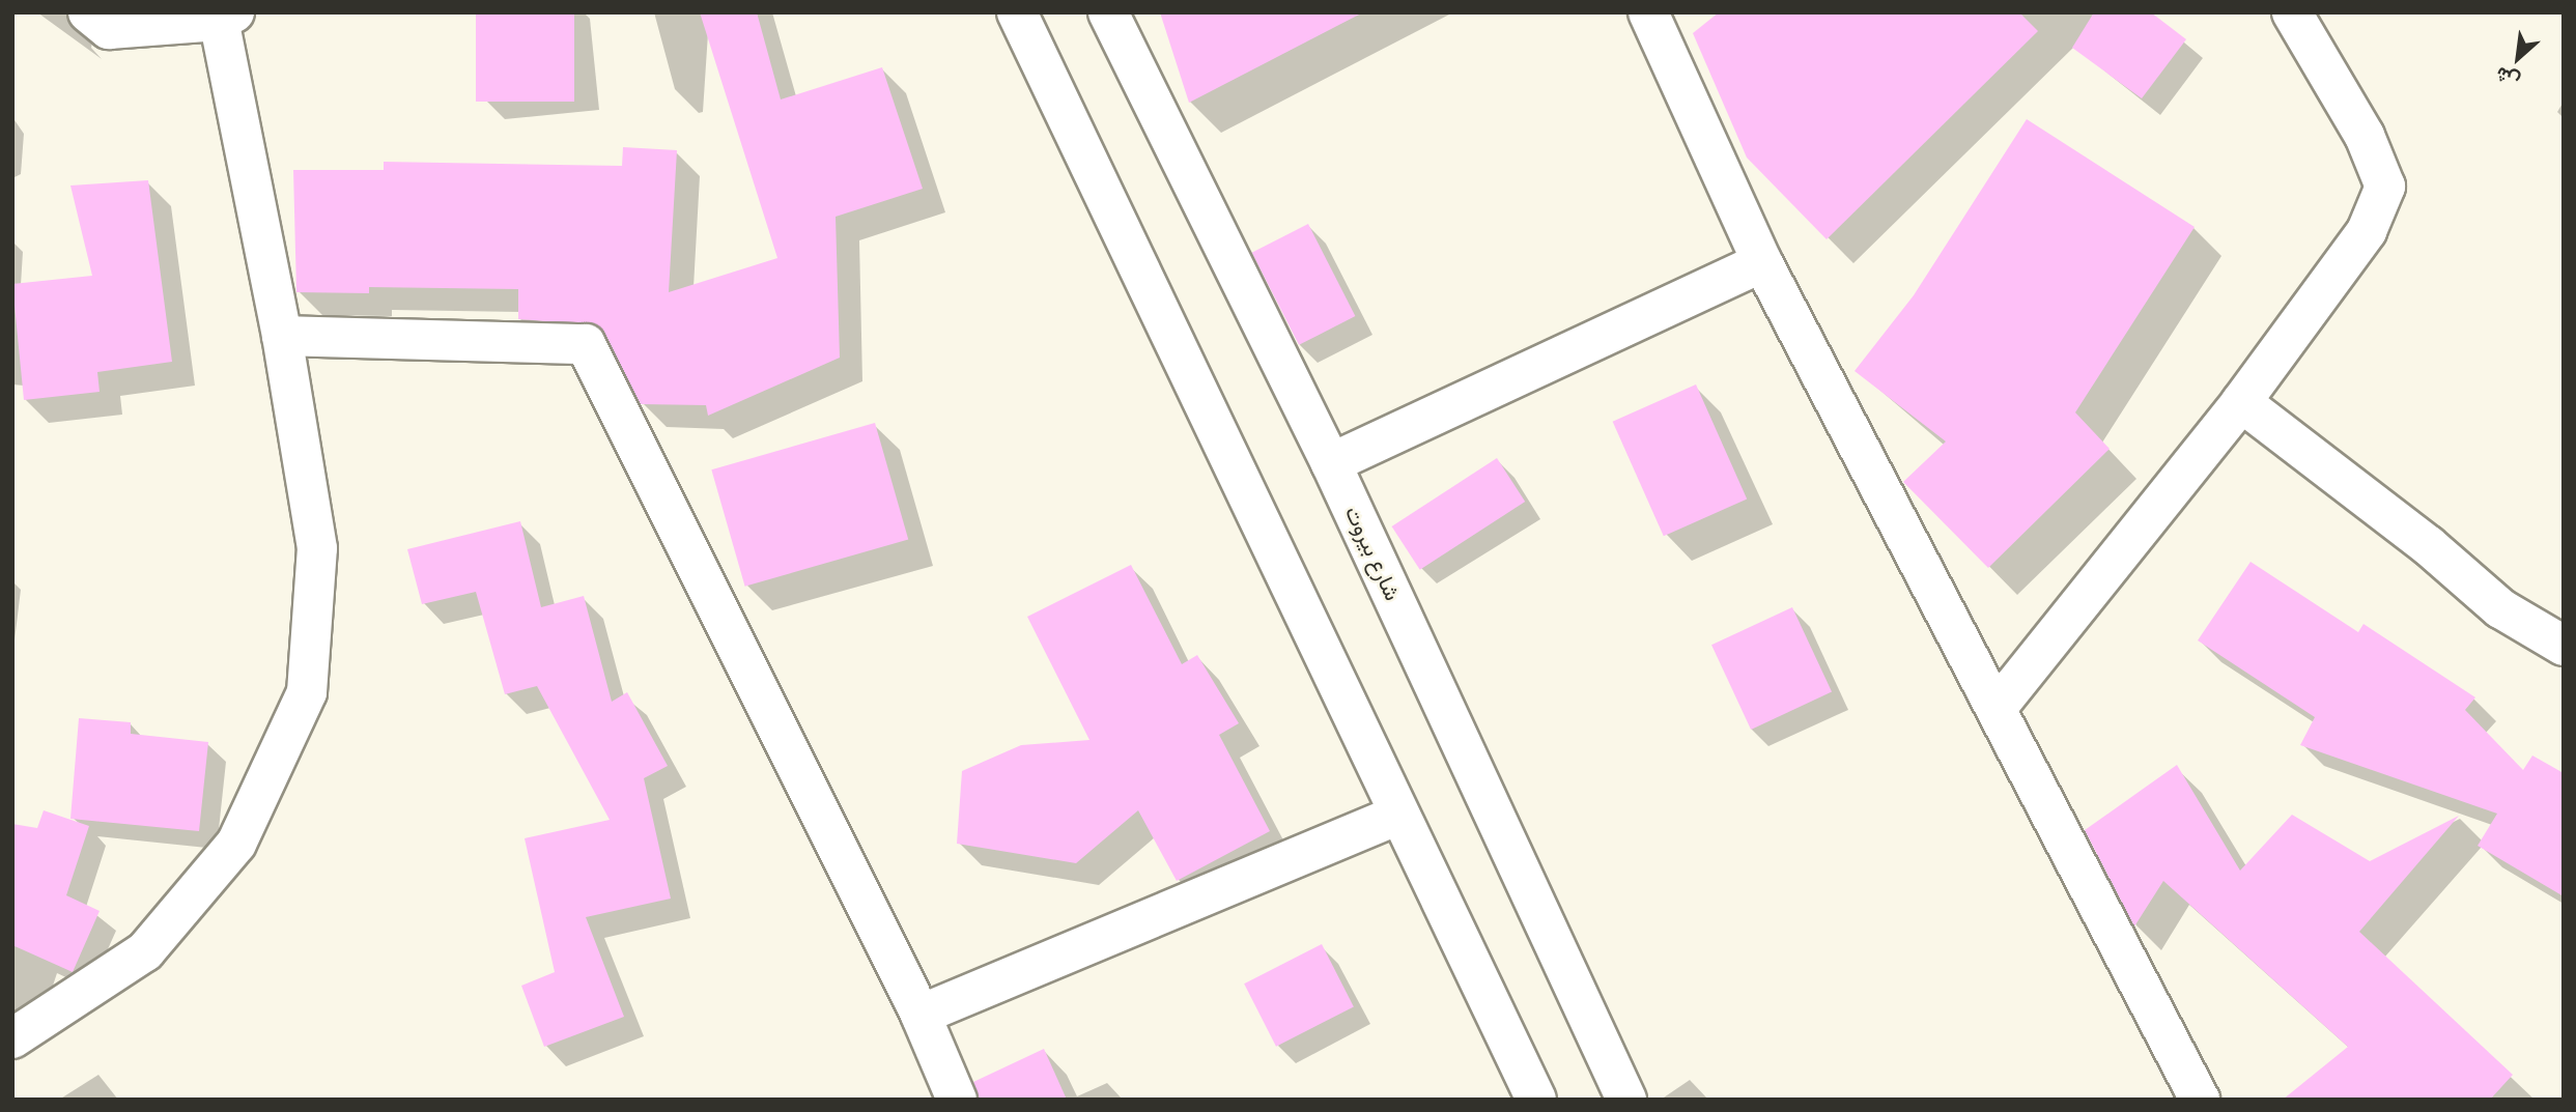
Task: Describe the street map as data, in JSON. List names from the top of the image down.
{
  "streets": {
    "street": ["شارع بيروت"]
  },
  "north": "bottom left"
}
